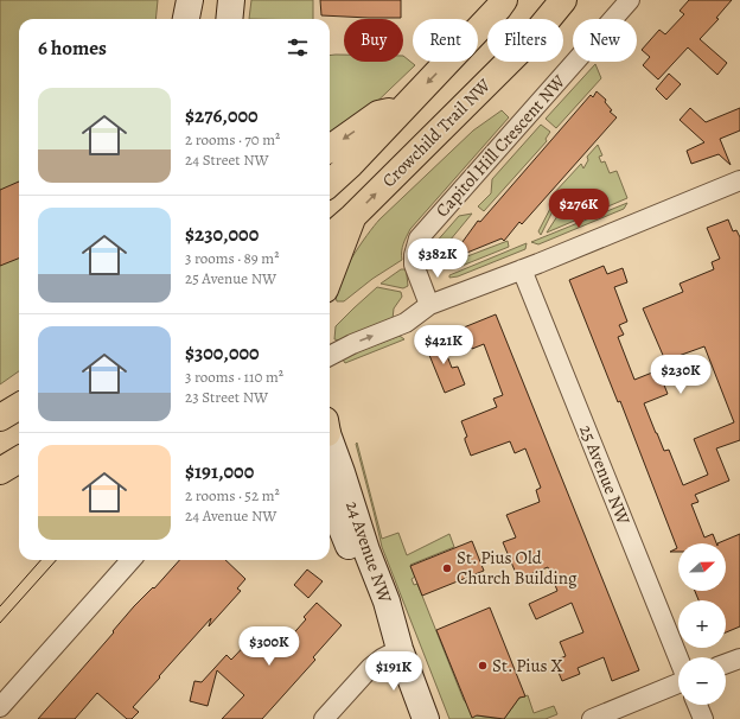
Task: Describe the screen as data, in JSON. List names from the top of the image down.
{
  "streets": {
    "highway": ["Crowchild Trail NW"],
    "street": ["Capitol Hill Crescent NW", "25 Avenue NW", "24 Avenue NW"]
  },
  "places": ["St. Pius Old Church Building", "St. Pius X"],
  "north": "right",
  "page": {
    "chip": [
      "Buy",
      "Rent",
      "Filters",
      "New"
    ],
    "heading": "6 homes",
    "list": [
      {
        "name": "$276,000",
        "note": "2 rooms · 70 m² · 24 Street NW"
      },
      {
        "name": "$230,000",
        "note": "3 rooms · 89 m² · 25 Avenue NW"
      },
      {
        "name": "$300,000",
        "note": "3 rooms · 110 m² · 23 Street NW"
      },
      {
        "name": "$191,000",
        "note": "2 rooms · 52 m² · 24 Avenue NW"
      }
    ],
    "price": [
      "$276K",
      "$382K",
      "$421K",
      "$230K",
      "$300K",
      "$191K"
    ],
    "map_buttons": ["+", "−"]
  }
}
